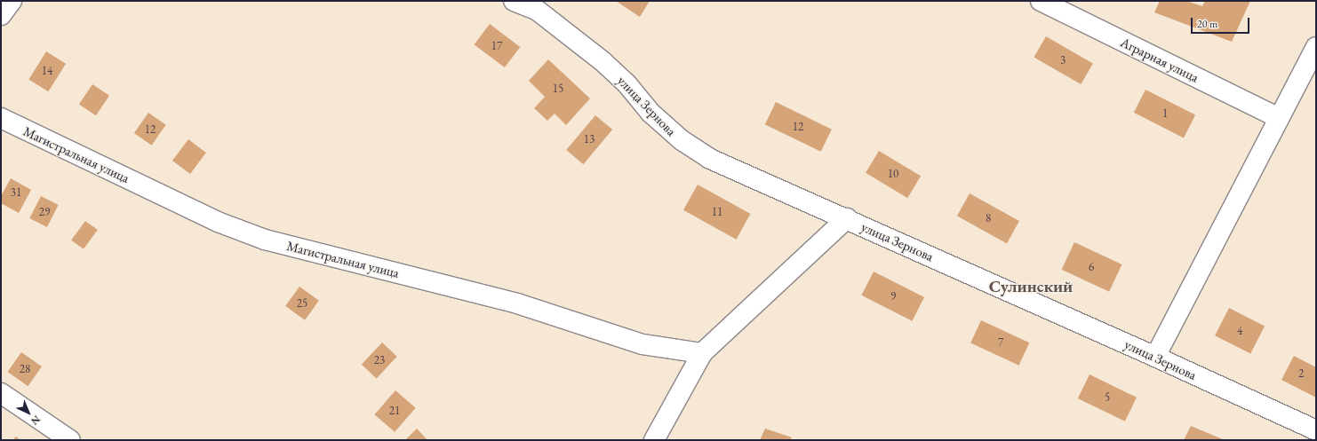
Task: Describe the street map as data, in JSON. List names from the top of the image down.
{
  "streets": {
    "street": ["Аграрная улица", "улица Зернова", "Магистральная улица"]
  },
  "districts": ["Сулинский"],
  "house_numbers": [
    "17",
    "3",
    "14",
    "15",
    "1",
    "12",
    "12",
    "13",
    "10",
    "31",
    "29",
    "11",
    "8",
    "6",
    "9",
    "25",
    "4",
    "7",
    "23",
    "28",
    "2",
    "5",
    "21"
  ],
  "scale_bar": "20 m",
  "north": "bottom right"
}
